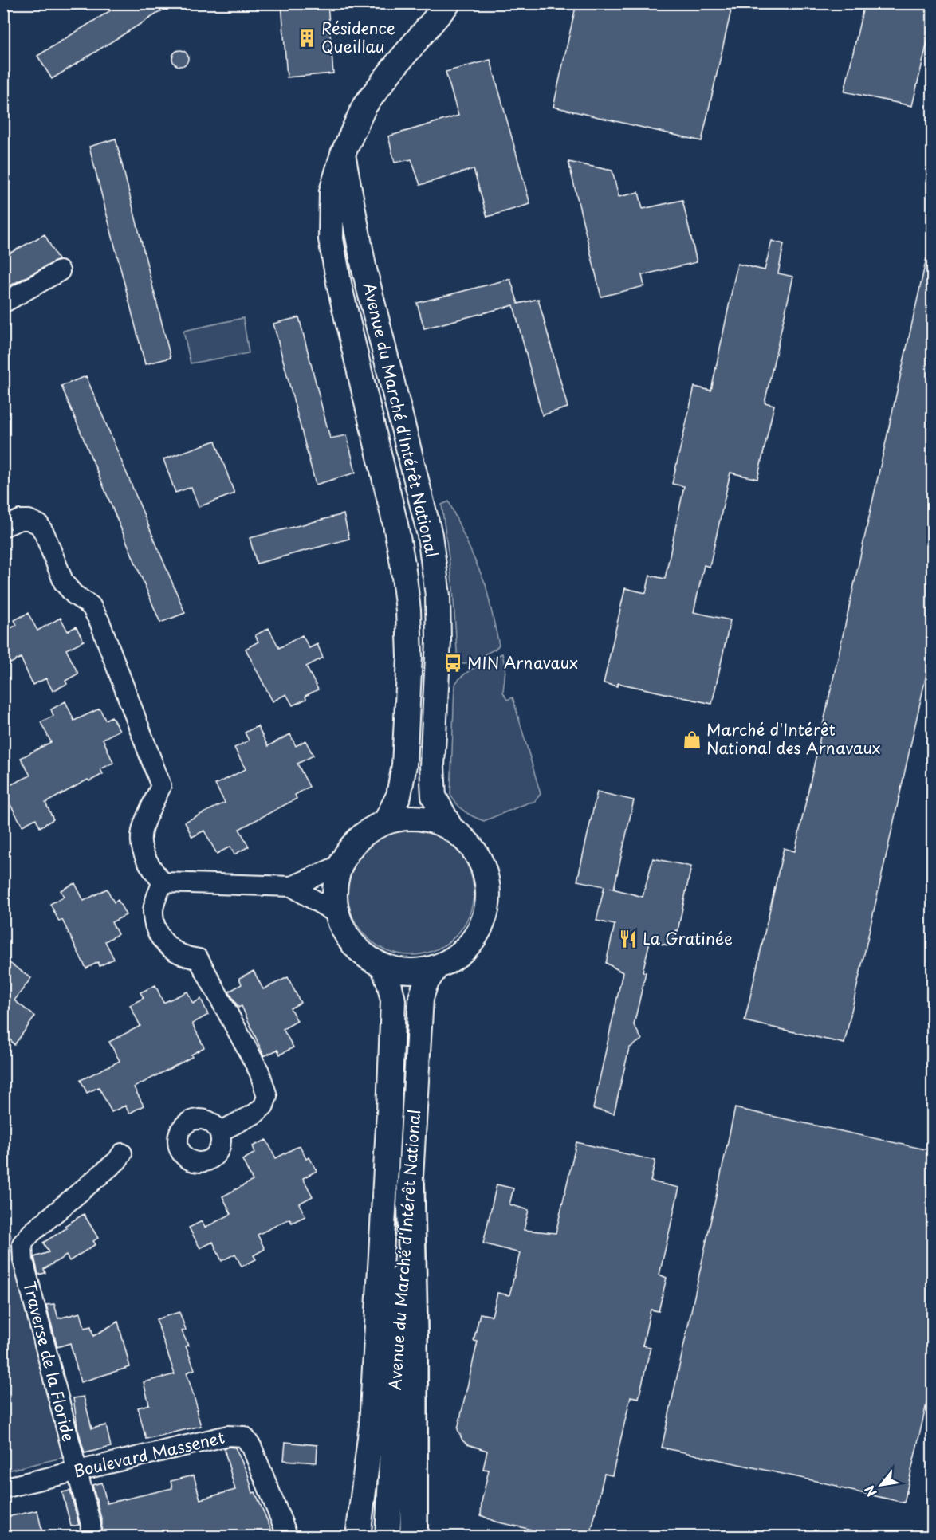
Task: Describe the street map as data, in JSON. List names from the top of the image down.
{
  "streets": {
    "main road": ["Avenue du Marché d'Intérêt National"],
    "street": ["Traverse de la Floride", "Boulevard Massenet"]
  },
  "crossings": [
    ["Traverse de la Floride", "Boulevard Massenet"]
  ],
  "places": {
    "building": ["Résidence Queillau"],
    "bus stop": ["MIN Arnavaux"],
    "shop": ["Marché d'Intérêt National des Arnavaux"],
    "restaurant": ["La Gratinée"]
  },
  "north": "bottom left"
}
